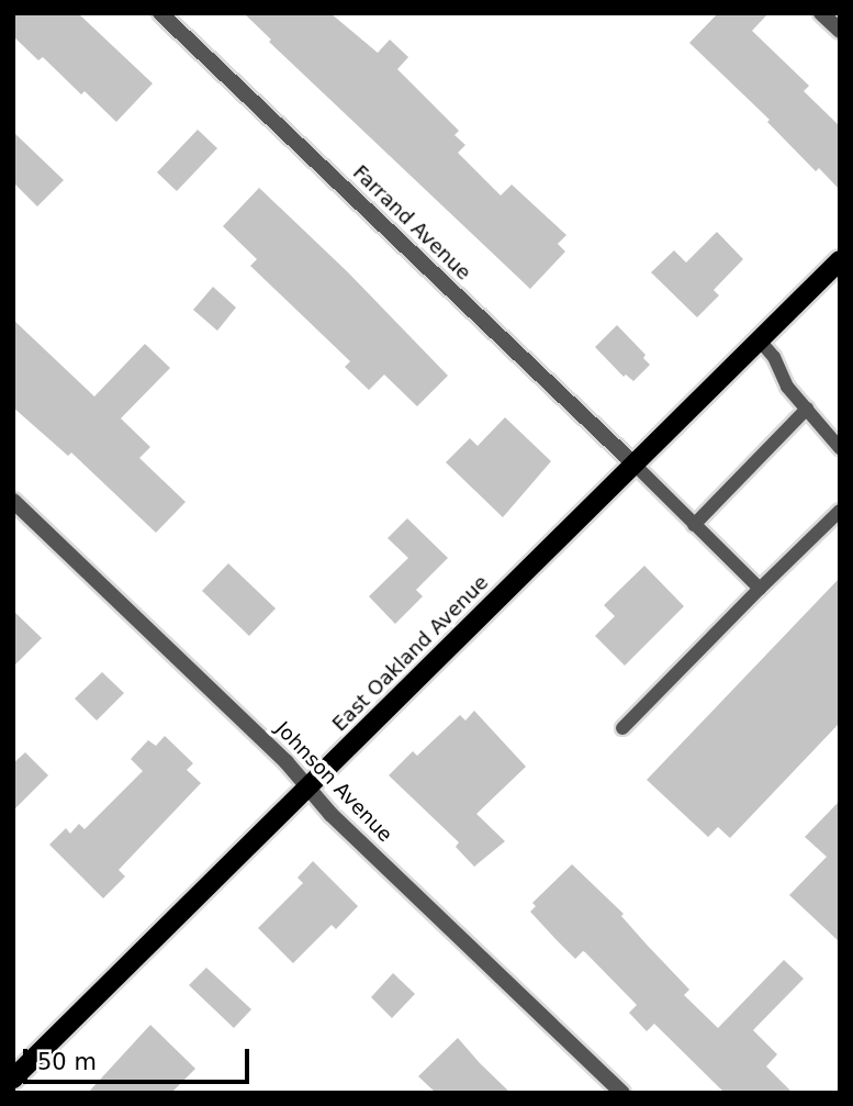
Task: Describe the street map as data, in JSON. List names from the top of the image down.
{
  "streets": {
    "main road": ["East Oakland Avenue"],
    "street": ["Farrand Avenue", "Johnson Avenue"]
  },
  "crossings": [
    ["Farrand Avenue", "East Oakland Avenue"],
    ["East Oakland Avenue", "Johnson Avenue"]
  ],
  "scale_bar": "50 m"
}
